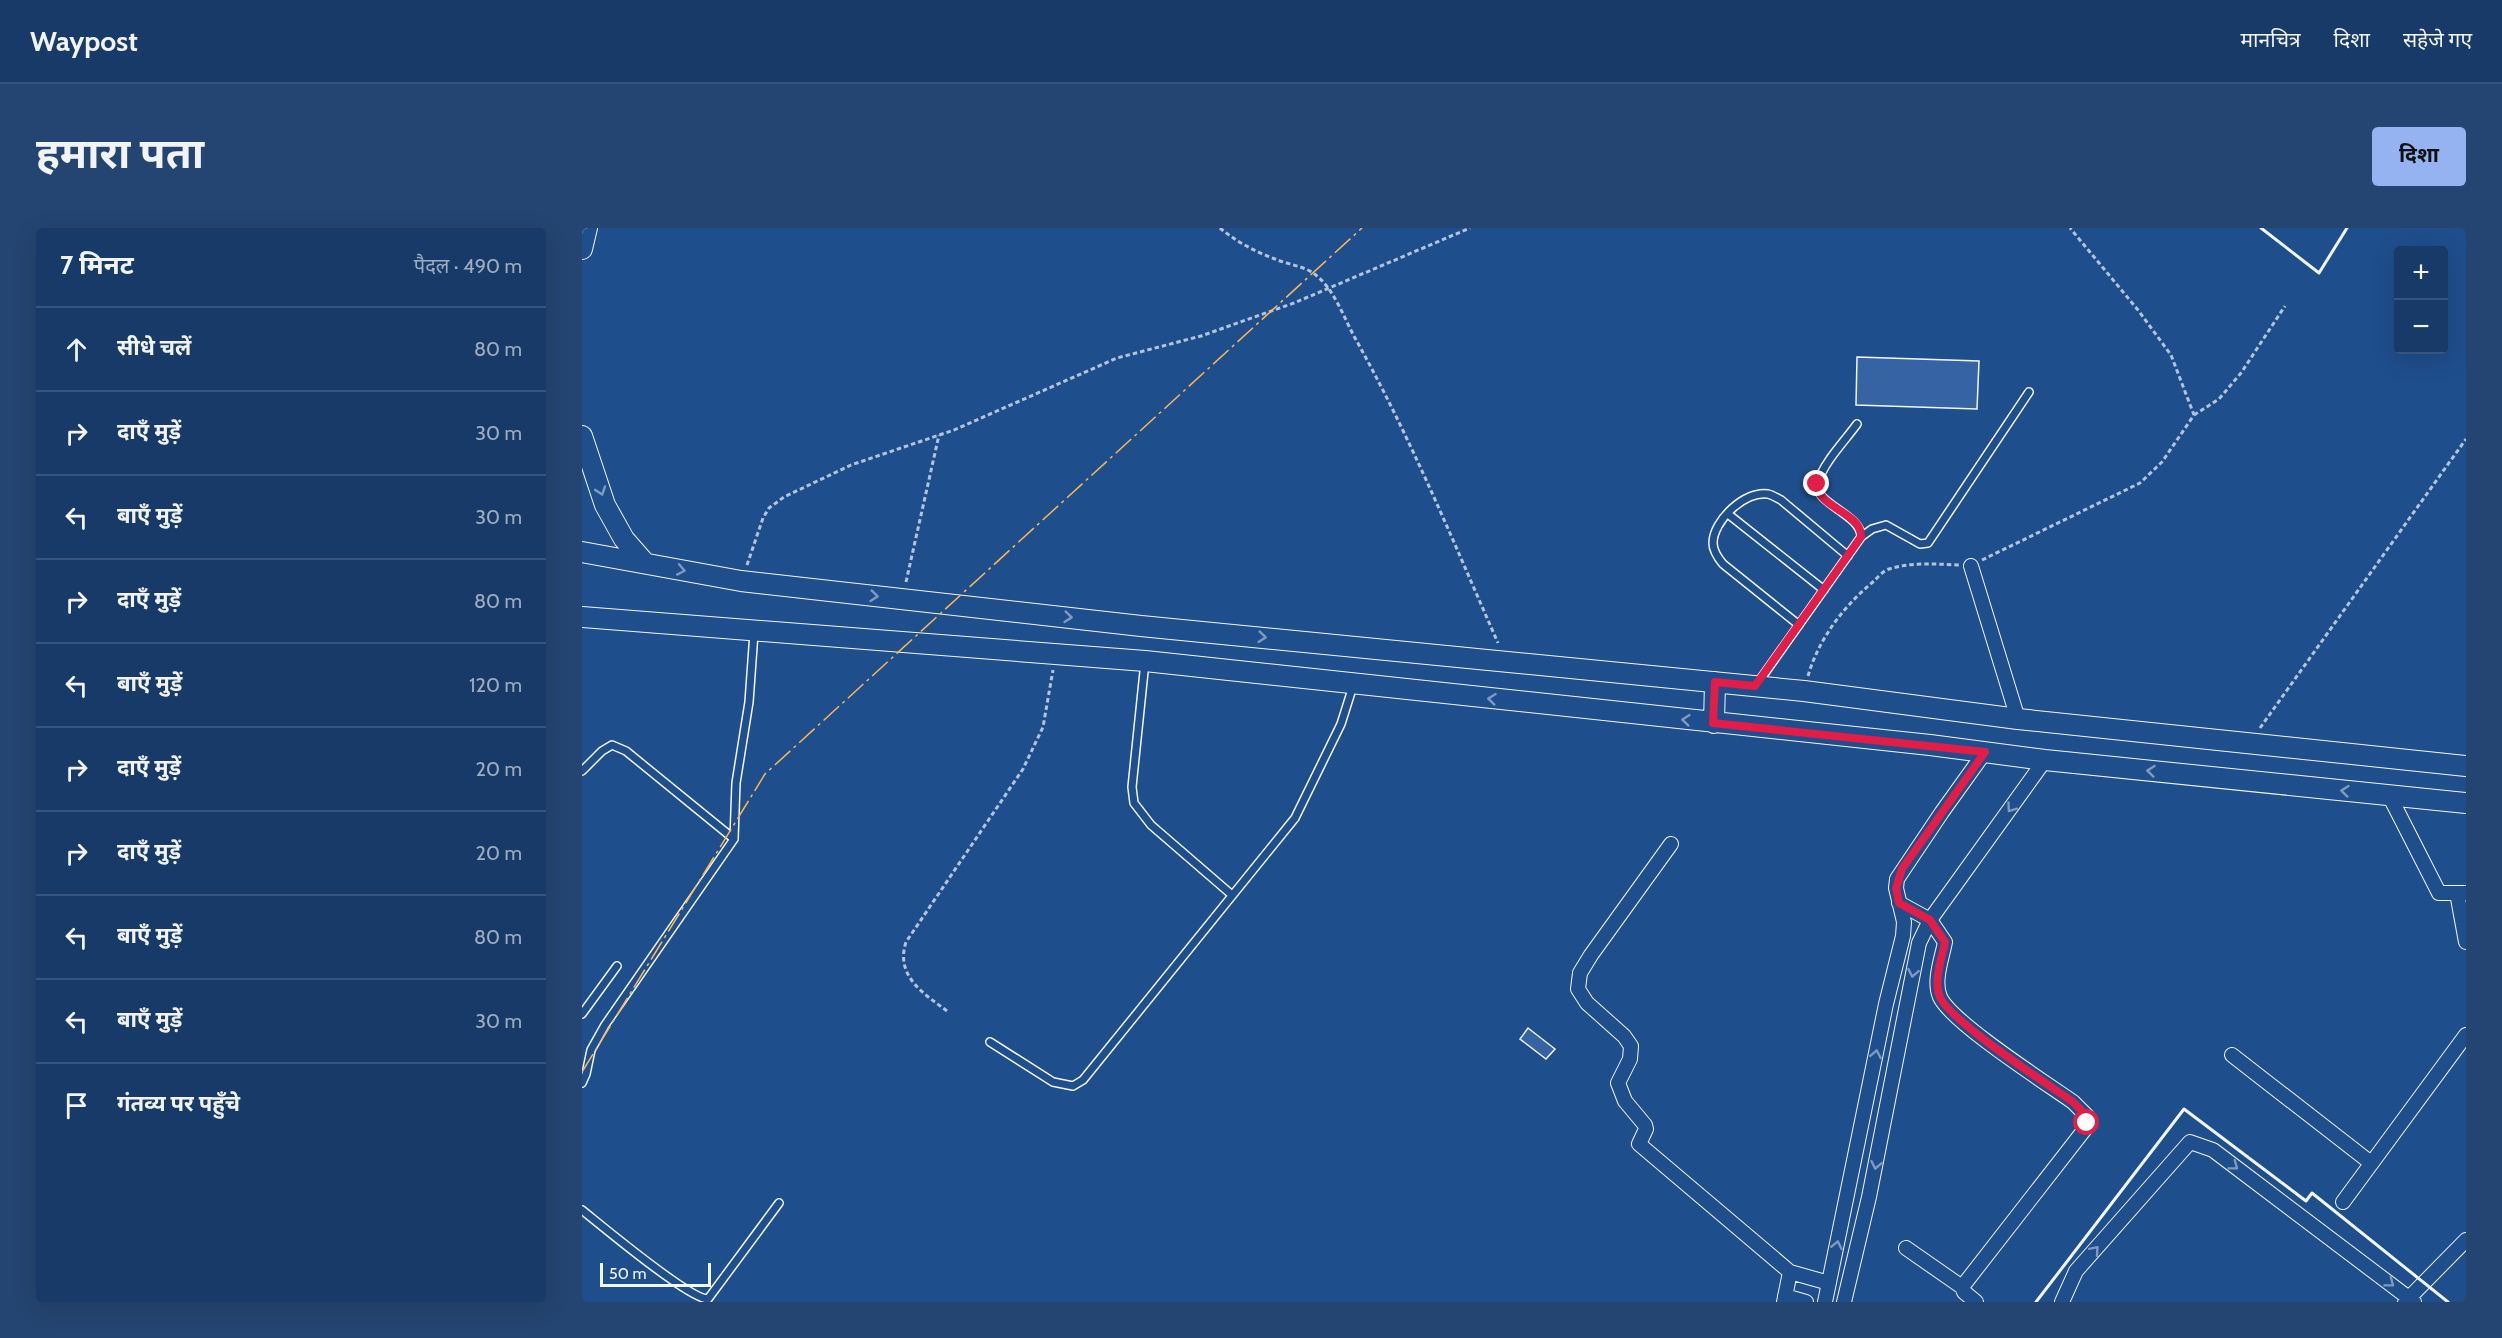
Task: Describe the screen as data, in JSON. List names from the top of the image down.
{
  "scale_bar": "50 m",
  "page": {
    "header": "Waypost",
    "nav": ["मानचित्र", "दिशा", "सहेजे गए"],
    "title": "हमारा पता",
    "buttons": "दिशा",
    "heading": ["7 मिनट", "पैदल · 490 m"],
    "map_buttons": ["+", "−"],
    "list": [
      ["सीधे चलें", "80 m"],
      ["दाएँ मुड़ें", "30 m"],
      ["बाएँ मुड़ें", "30 m"],
      ["दाएँ मुड़ें", "80 m"],
      ["बाएँ मुड़ें", "120 m"],
      ["दाएँ मुड़ें", "20 m"],
      ["दाएँ मुड़ें", "20 m"],
      ["बाएँ मुड़ें", "80 m"],
      ["बाएँ मुड़ें", "30 m"],
      "गंतव्य पर पहुँचे"
    ],
    "scale": "50 m"
  }
}
